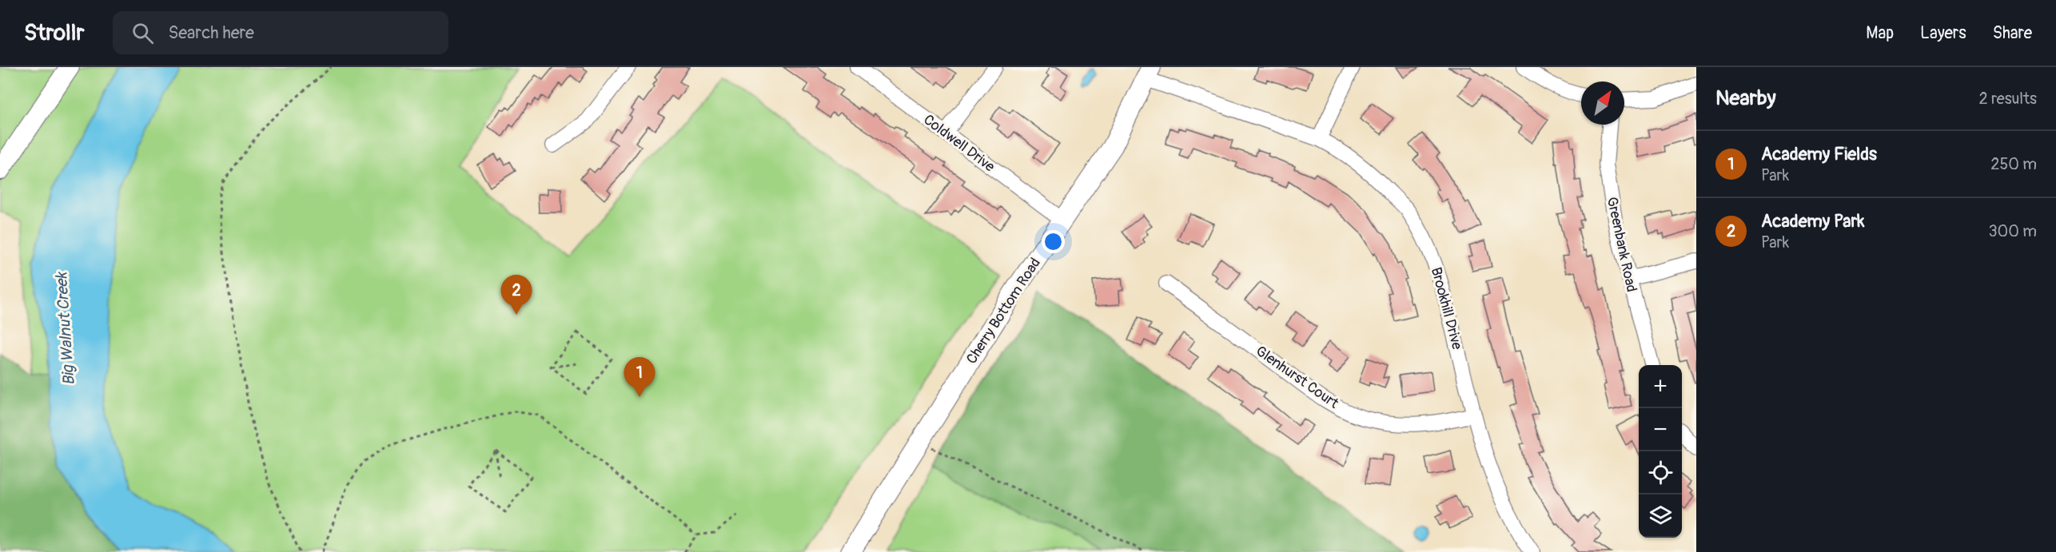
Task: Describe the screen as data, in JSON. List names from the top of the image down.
{
  "streets": {
    "main road": ["Cherry Bottom Road"],
    "street": [
      "Coldwell Drive",
      "Greenbank Road",
      "Brookhill Drive",
      "Glenhurst Court"
    ]
  },
  "crossings": [
    ["Coldwell Drive", "Cherry Bottom Road"],
    ["Brookhill Drive", "Cherry Bottom Road"],
    ["Brookhill Drive", "Glenhurst Court"]
  ],
  "water": ["Big Walnut Creek"],
  "north": "top right",
  "page": {
    "header": "Strollr",
    "search": "Search here",
    "nav": ["Map", "Layers", "Share"],
    "heading": ["Nearby", "2 results"],
    "list": [
      {
        "mark": "1",
        "name": "Academy Fields",
        "note": "Park",
        "value": "250 m"
      },
      {
        "mark": "2",
        "name": "Academy Park",
        "note": "Park",
        "value": "300 m"
      }
    ],
    "pins": ["2", "1"],
    "map_buttons": ["+", "−"]
  }
}
